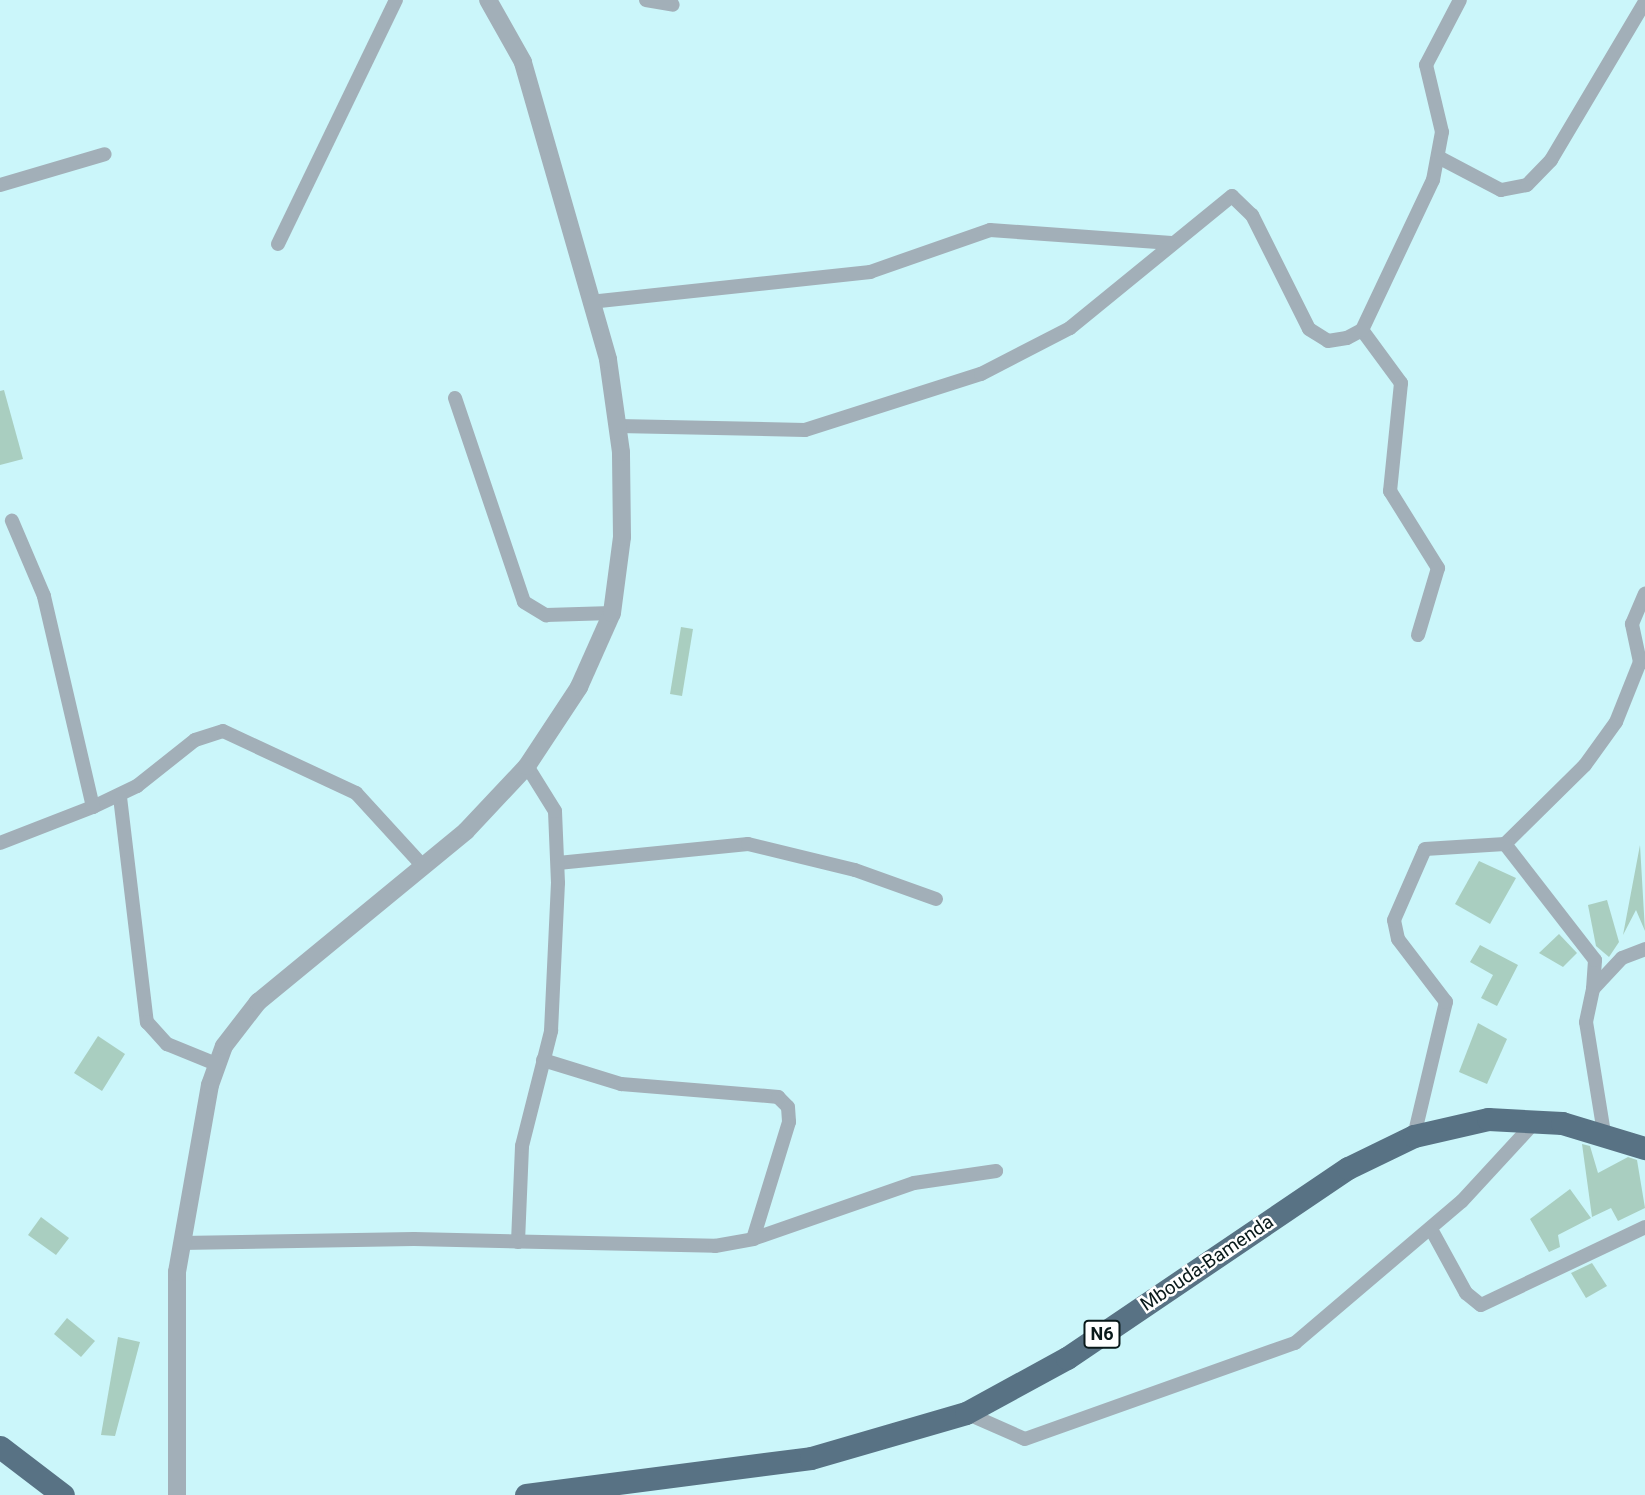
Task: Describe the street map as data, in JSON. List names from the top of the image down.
{
  "streets": {
    "highway": ["Mbouda-Bamenda", "N6"]
  }
}
